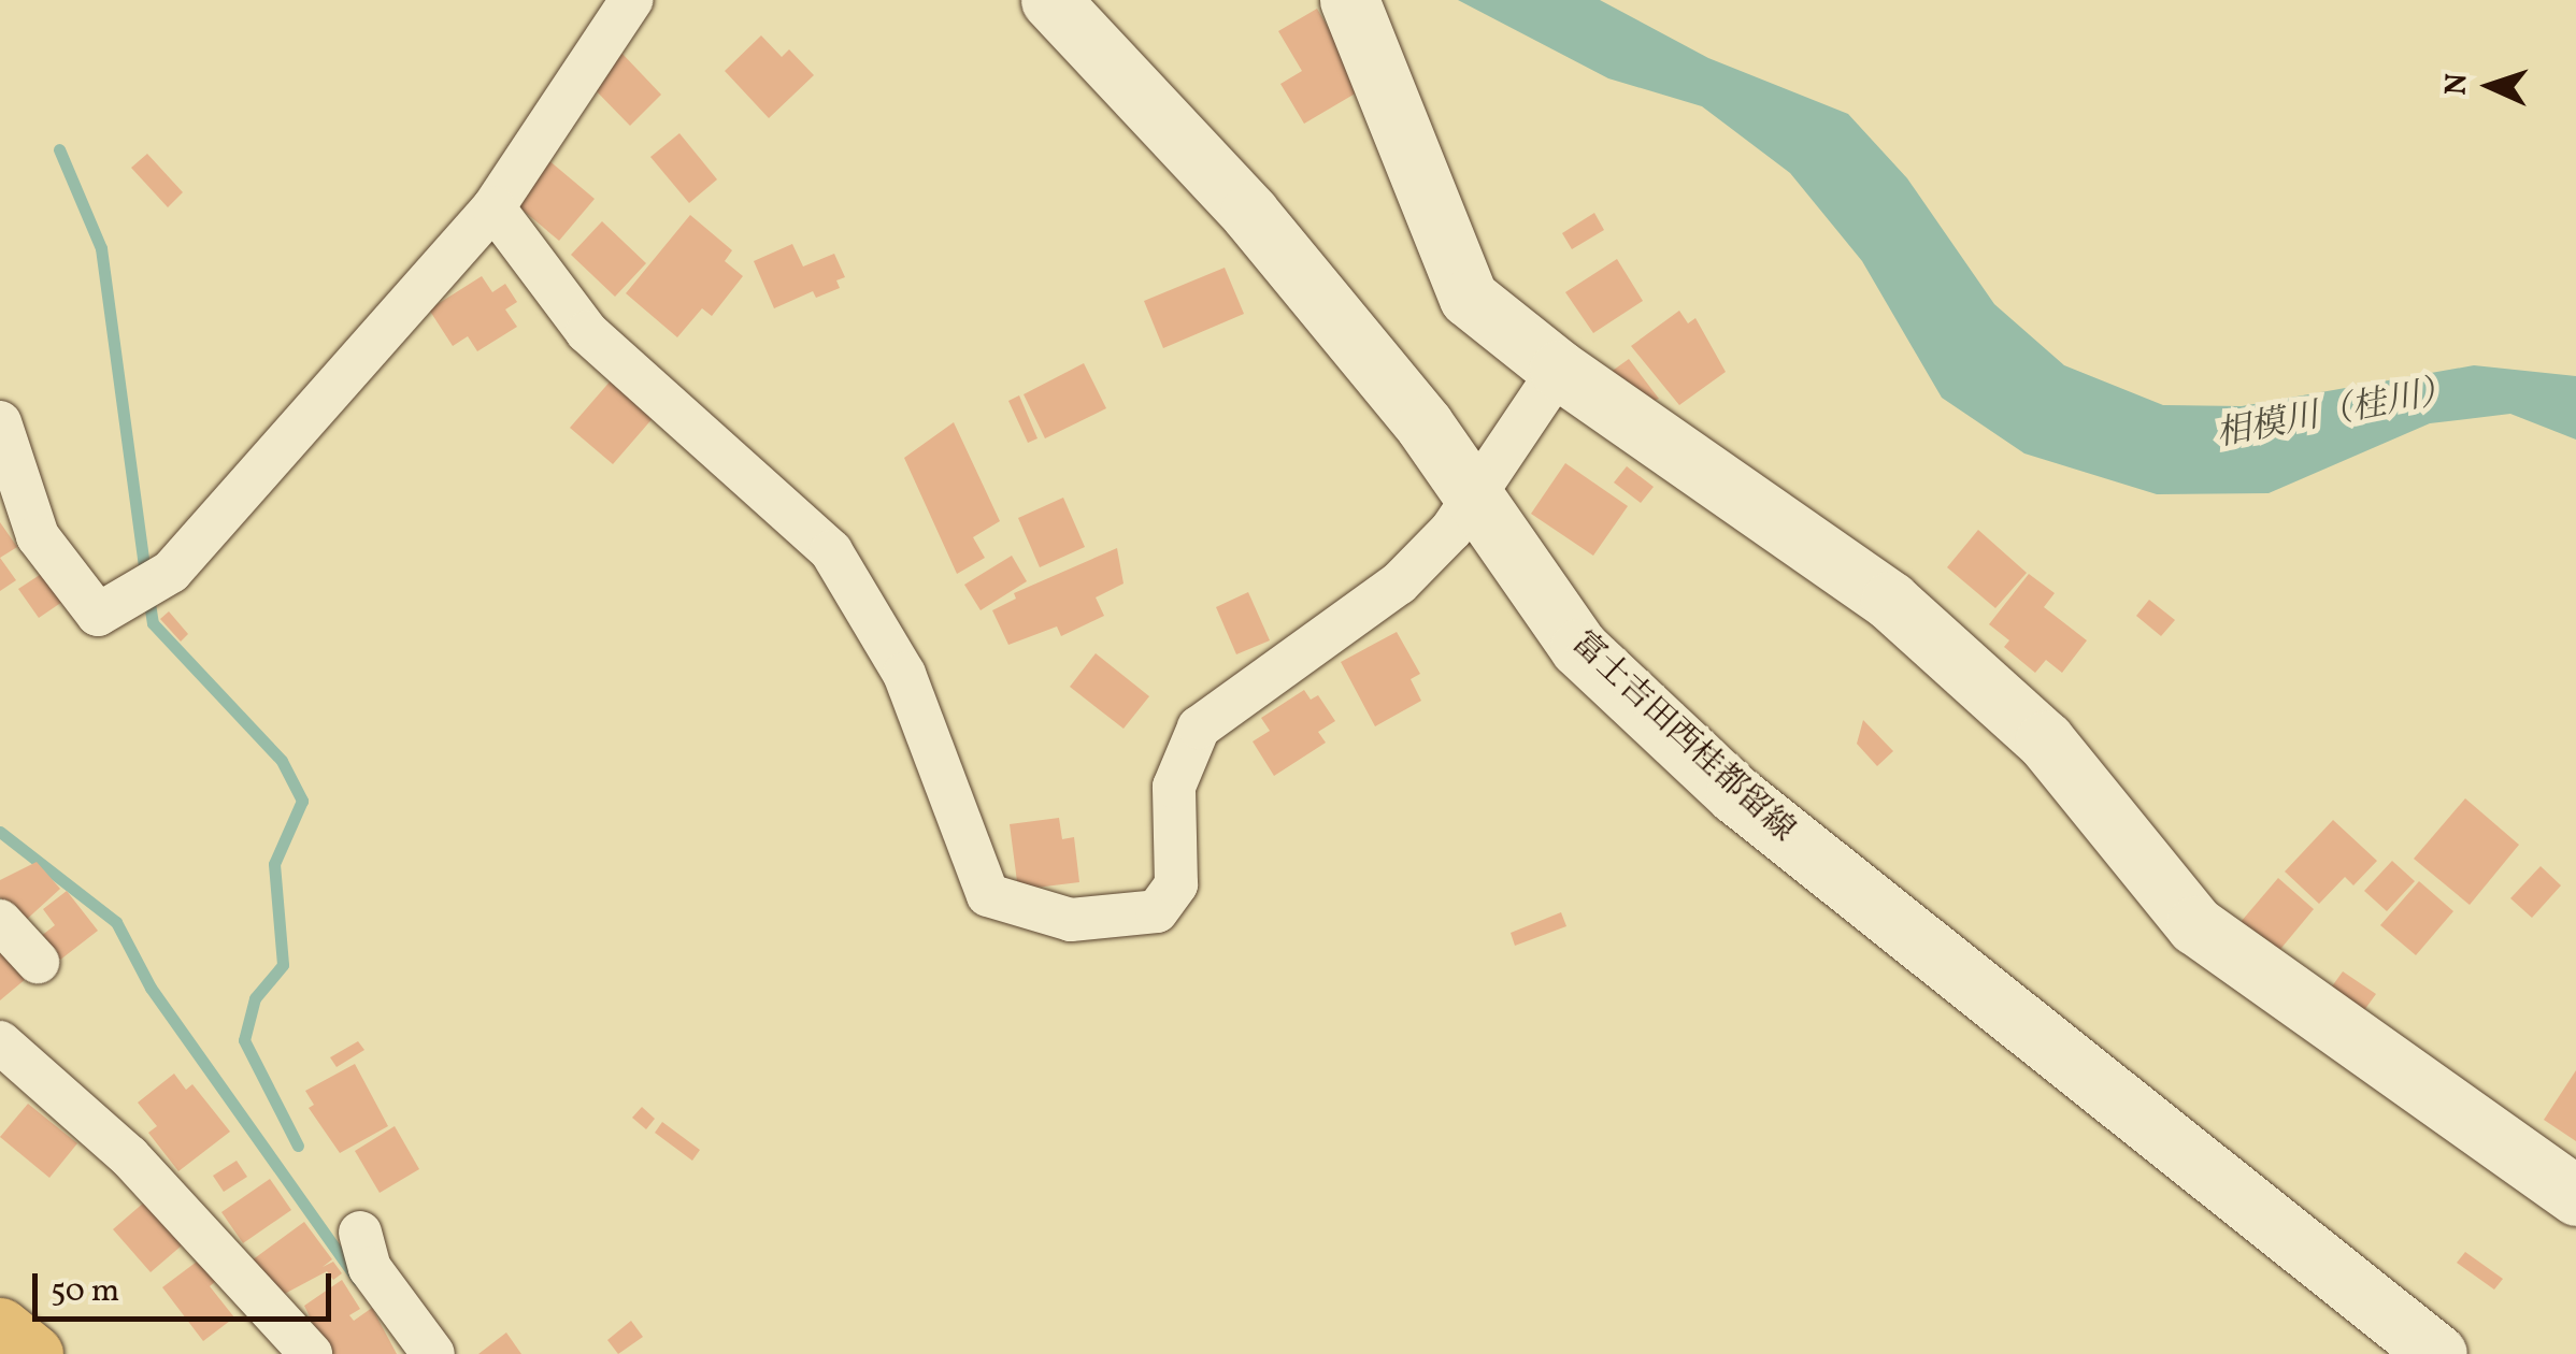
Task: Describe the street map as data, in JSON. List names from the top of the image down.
{
  "streets": {
    "main road": ["富士吉田西桂都留線"]
  },
  "water": ["相模川（桂川）"],
  "scale_bar": "50 m",
  "north": "left"
}
